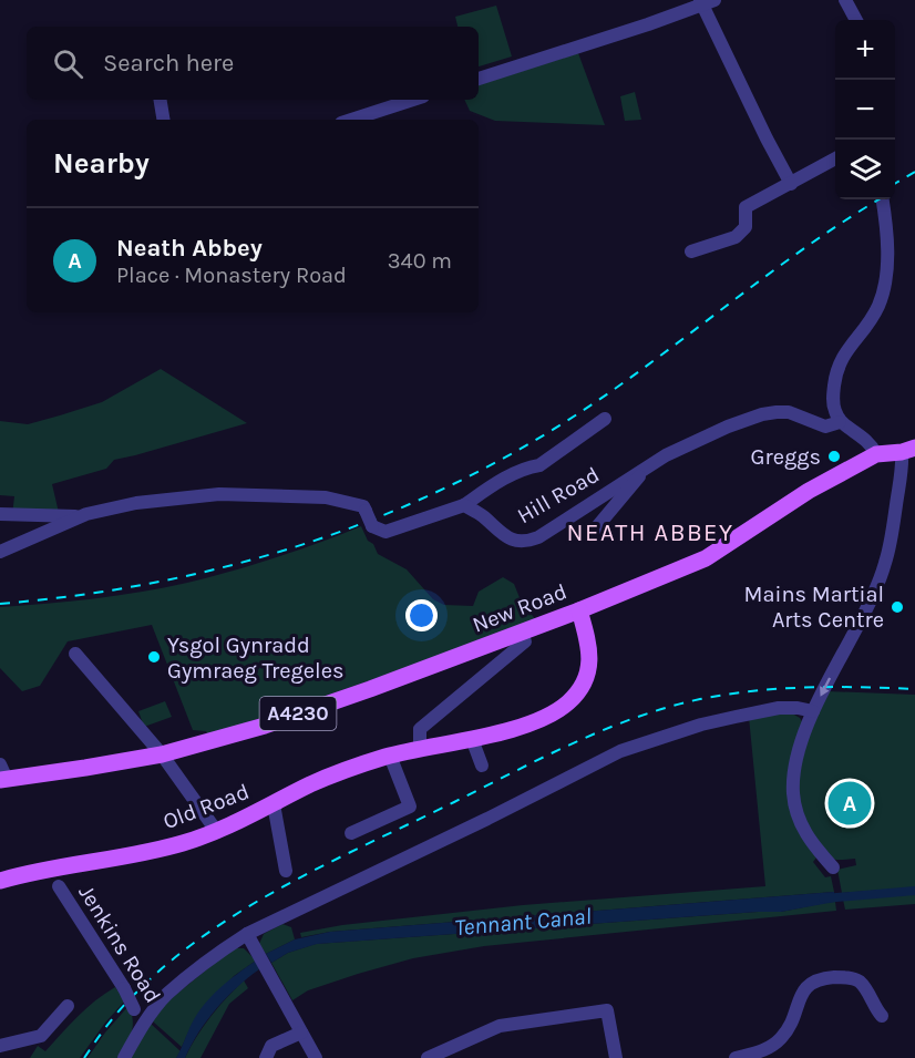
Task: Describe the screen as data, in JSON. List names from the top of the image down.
{
  "streets": {
    "main road": ["New Road", "A4230", "Old Road"],
    "street": ["Hill Road", "Jenkins Road"]
  },
  "crossings": [
    ["New Road", "Old Road"]
  ],
  "districts": ["NEATH ABBEY"],
  "water": ["Tennant Canal"],
  "places": ["Greggs", "Mains Martial Arts Centre", "Ysgol Gynradd Gymraeg Tregeles"],
  "page": {
    "map_buttons": ["+", "−"],
    "search": "Search here",
    "heading": "Nearby",
    "list": [
      {
        "mark": "A",
        "name": "Neath Abbey",
        "note": "Place · Monastery Road",
        "value": "340 m"
      }
    ],
    "pins": "A"
  }
}
